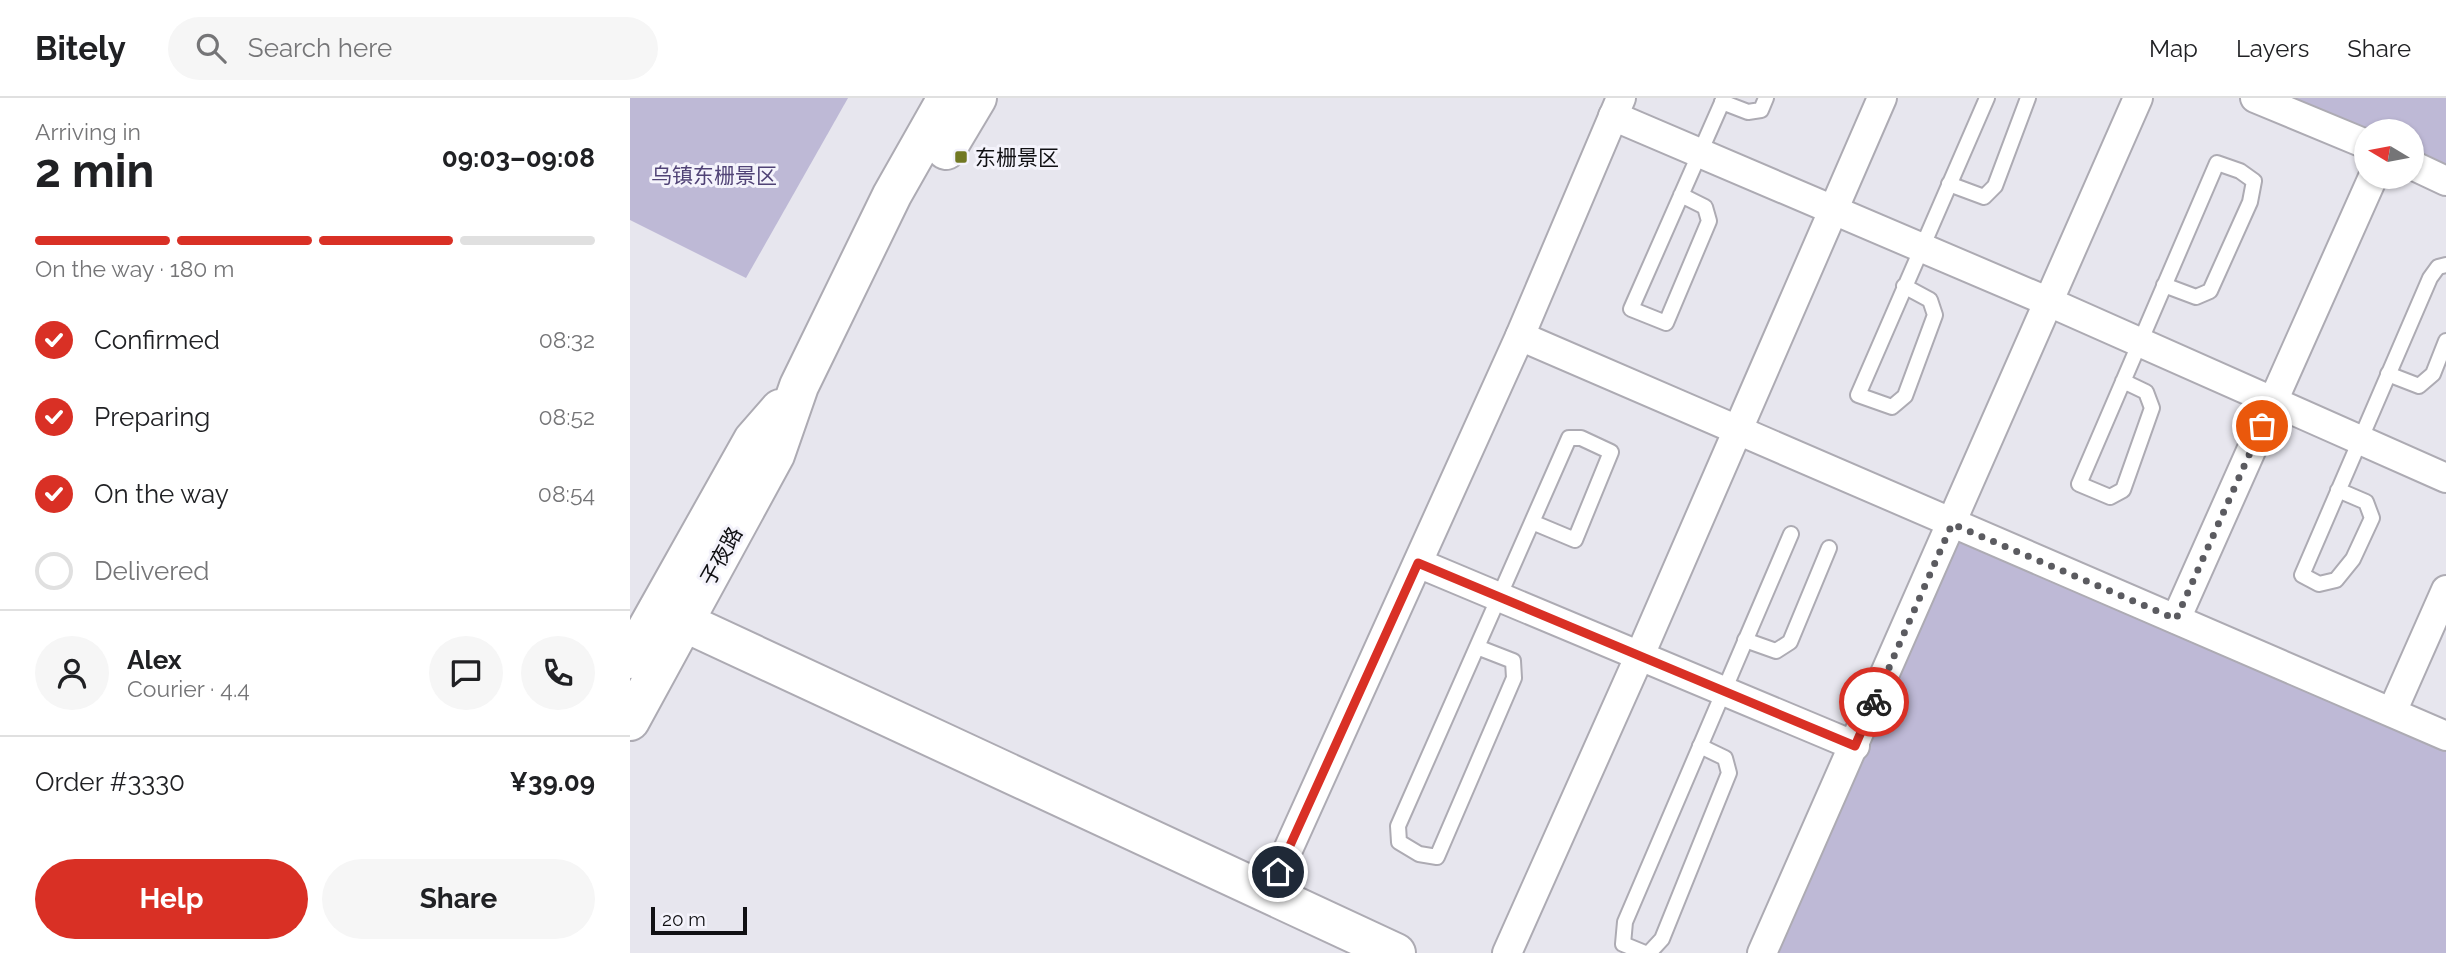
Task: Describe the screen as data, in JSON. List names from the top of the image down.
{
  "streets": {
    "street": ["子夜路"]
  },
  "parks": ["乌镇东栅景区"],
  "places": {
    "transit": ["东栅景区"]
  },
  "scale_bar": "20 m",
  "north": "left",
  "page": {
    "header": "Bitely",
    "search": "Search here",
    "nav": ["Map", "Layers", "Share"],
    "heading": ["2 min", "Arriving in", "09:03–09:08"],
    "panel": [
      "Alex",
      "Courier · 4.4",
      "Order #3330",
      "¥39.09"
    ],
    "bar": "On the way · 180 m",
    "list": [
      ["Confirmed", "08:32"],
      ["Preparing", "08:52"],
      ["On the way", "08:54"],
      "Delivered"
    ],
    "buttons": ["Help", "Share"],
    "scale": "20 m"
  }
}
